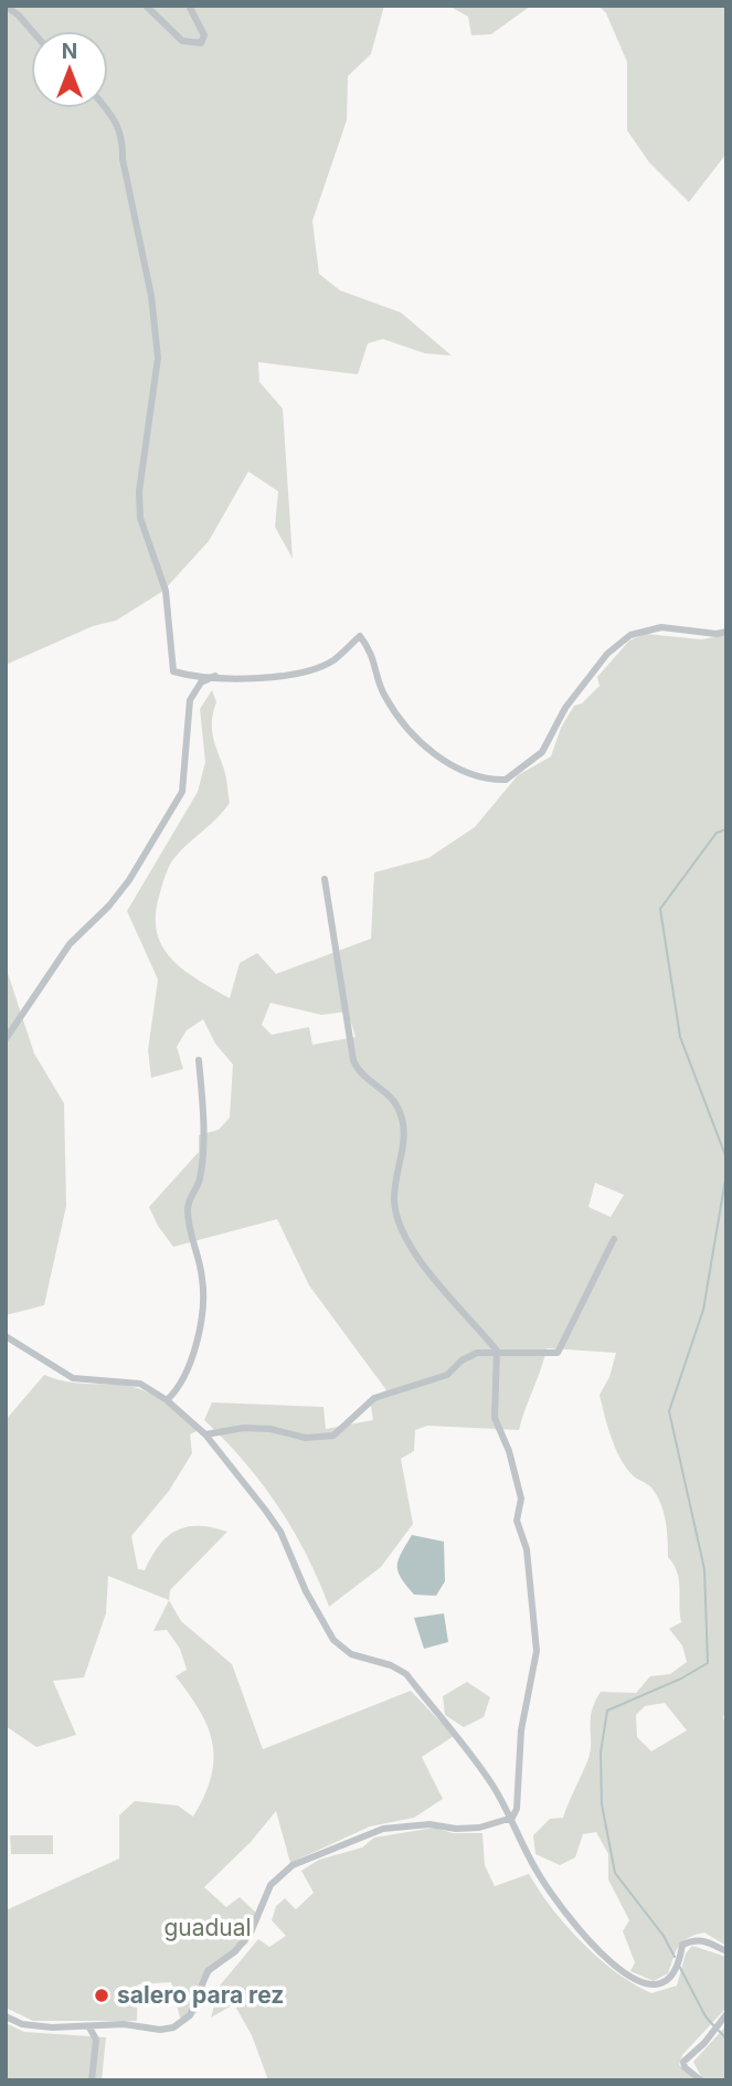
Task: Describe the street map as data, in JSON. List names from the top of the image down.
{
  "parks": ["guadual"],
  "places": ["salero para rez"],
  "north": "top"
}
